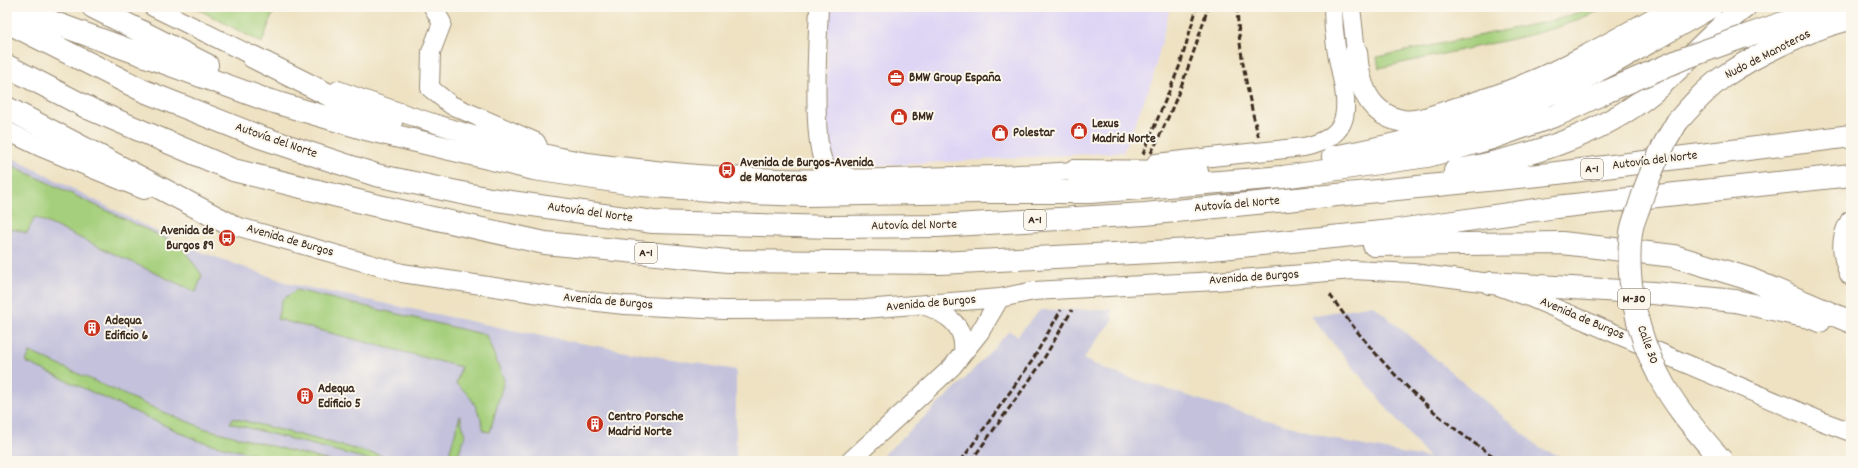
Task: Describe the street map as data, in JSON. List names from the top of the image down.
{
  "streets": {
    "highway": [
      "Nudo de Manoteras",
      "Autovía del Norte",
      "A-1",
      "M-30",
      "Calle 30"
    ],
    "street": ["Avenida de Burgos"]
  },
  "crossings": [
    ["Nudo de Manoteras", "Calle 30"]
  ],
  "places": {
    "office": ["BMW Group España"],
    "shop": ["BMW", "Lexus Madrid Norte", "Polestar"],
    "bus stop": ["Avenida de Burgos-Avenida de Manoteras", "Avenida de Burgos 89"],
    "building": ["Adequa Edificio 6", "Adequa Edificio 5", "Centro Porsche Madrid Norte"]
  }
}
